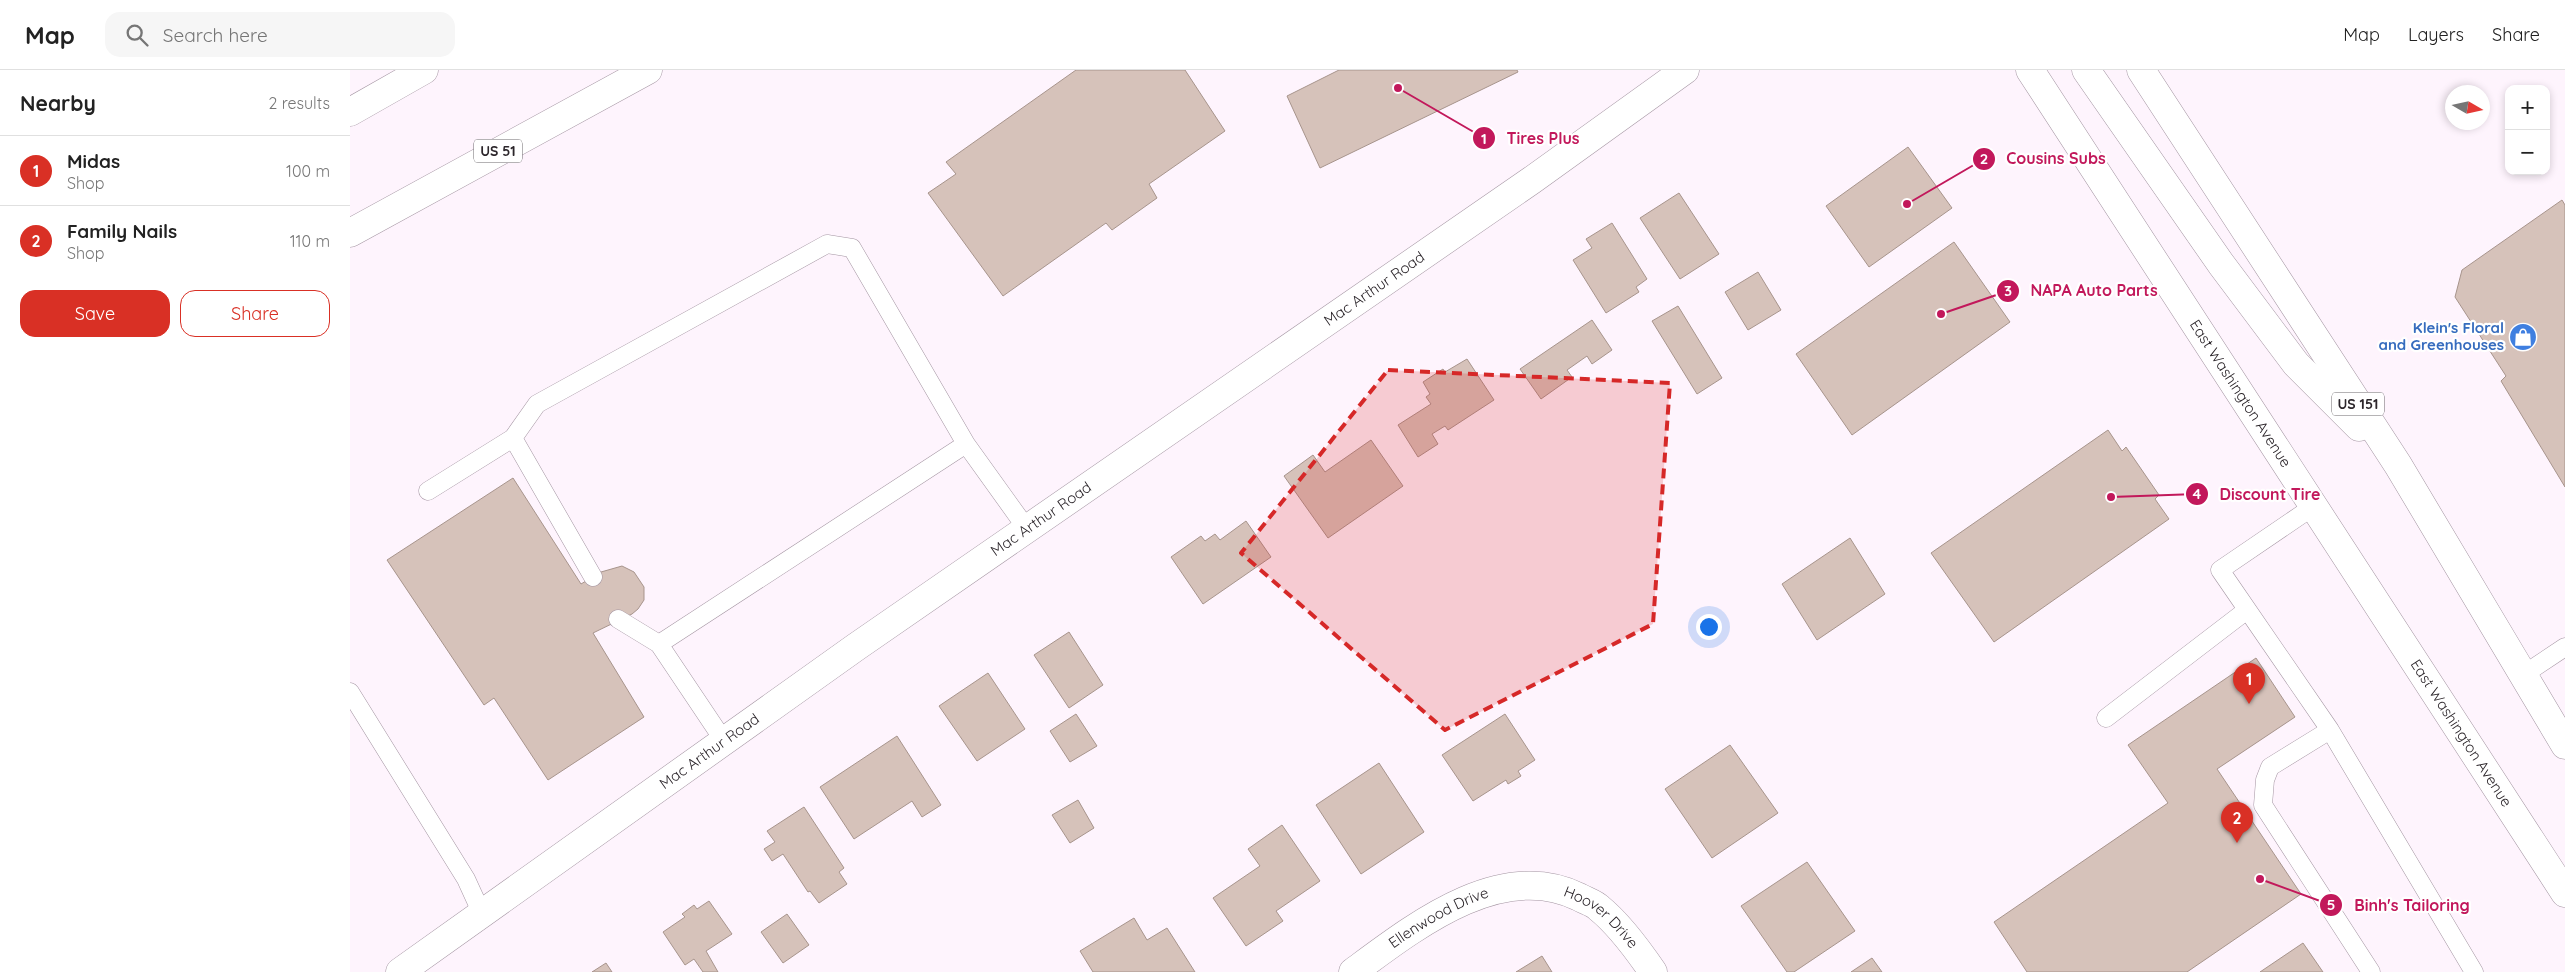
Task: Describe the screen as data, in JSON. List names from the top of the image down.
{
  "streets": {
    "main road": [
      "US 51",
      "Mac Arthur Road",
      "East Washington Avenue",
      "US 151",
      "Ellenwood Drive",
      "Hoover Drive"
    ]
  },
  "crossings": [
    ["Ellenwood Drive", "Hoover Drive"]
  ],
  "places": {
    "other": [
      "Tires Plus",
      "Cousins Subs",
      "NAPA Auto Parts",
      "Discount Tire",
      "Binh's Tailoring"
    ],
    "shop": ["Klein's Floral and Greenhouses"]
  },
  "north": "right",
  "page": {
    "header": "Map",
    "search": "Search here",
    "nav": ["Map", "Layers", "Share"],
    "heading": ["Nearby", "2 results"],
    "map_buttons": ["+", "−"],
    "list": [
      {
        "mark": "1",
        "name": "Midas",
        "note": "Shop",
        "value": "100 m"
      },
      {
        "mark": "2",
        "name": "Family Nails",
        "note": "Shop",
        "value": "110 m"
      }
    ],
    "buttons": ["Save", "Share"],
    "pins": ["1", "2"]
  }
}
